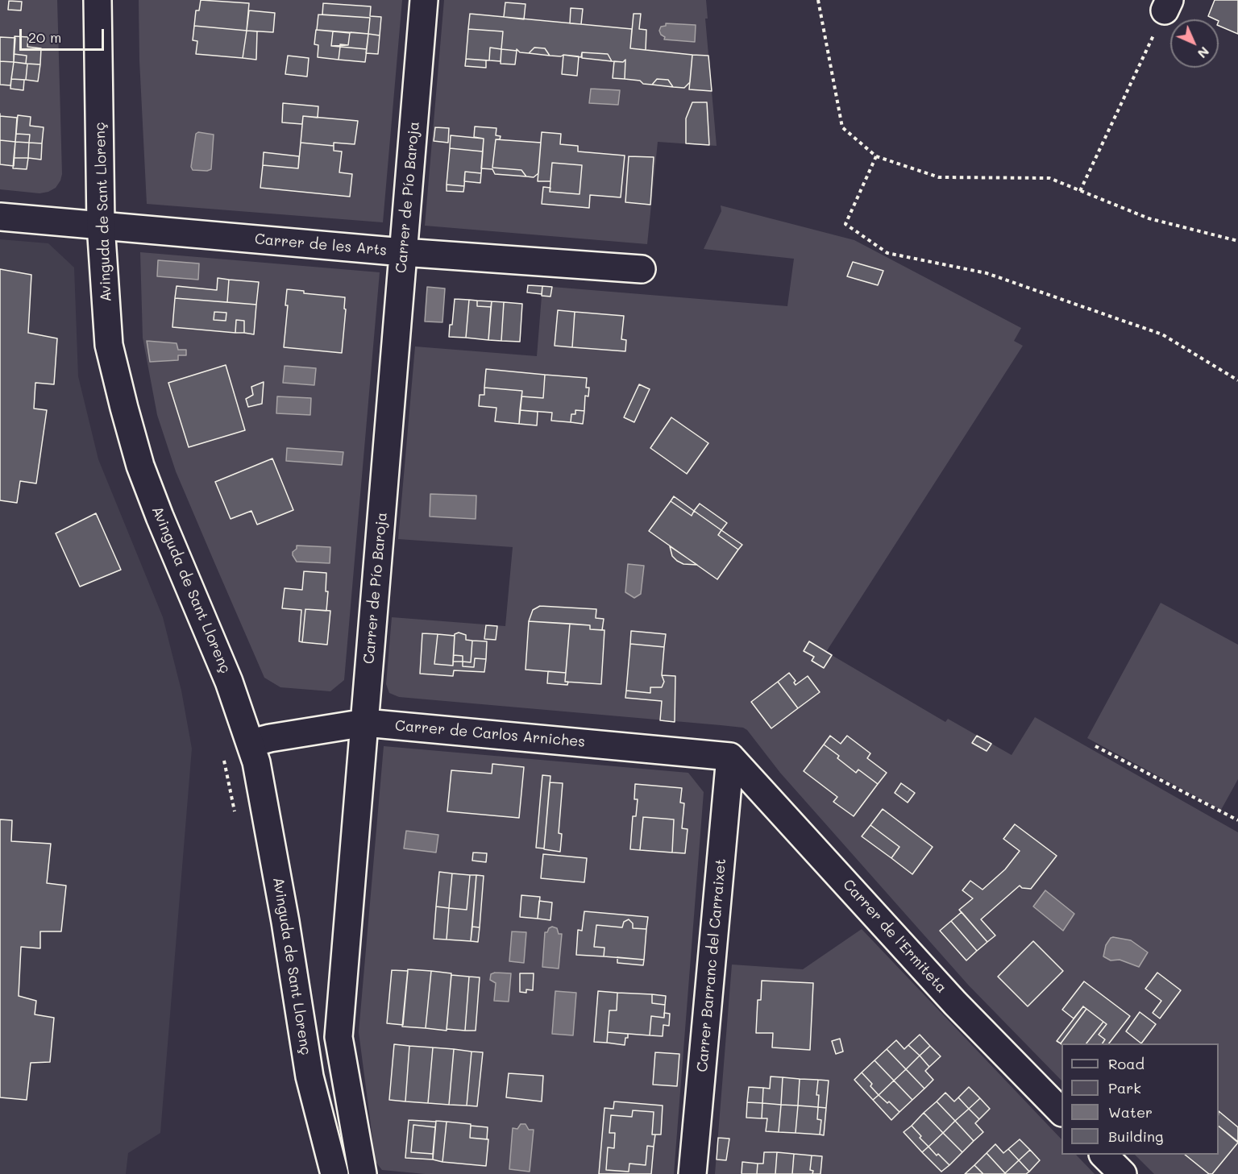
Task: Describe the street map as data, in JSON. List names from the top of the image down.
{
  "streets": {
    "street": [
      "Carrer de Pío Baroja",
      "Avinguda de Sant Llorenç",
      "Carrer de les Arts",
      "Carrer de Carlos Arniches",
      "Carrer de l'Ermiteta",
      "Carrer Barranc del Carraixet"
    ]
  },
  "crossings": [
    ["Carrer de Pío Baroja", "Carrer de les Arts"],
    ["Carrer de Pío Baroja", "Carrer de Carlos Arniches"],
    ["Avinguda de Sant Llorenç", "Carrer de les Arts"],
    ["Avinguda de Sant Llorenç", "Carrer de Carlos Arniches"],
    ["Carrer de Carlos Arniches", "Carrer de l'Ermiteta"],
    ["Carrer de Carlos Arniches", "Carrer Barranc del Carraixet"],
    ["Carrer de l'Ermiteta", "Carrer Barranc del Carraixet"]
  ],
  "legend": [
    "Road",
    "Park",
    "Water",
    "Building"
  ],
  "scale_bar": "20 m",
  "north": "bottom right"
}
